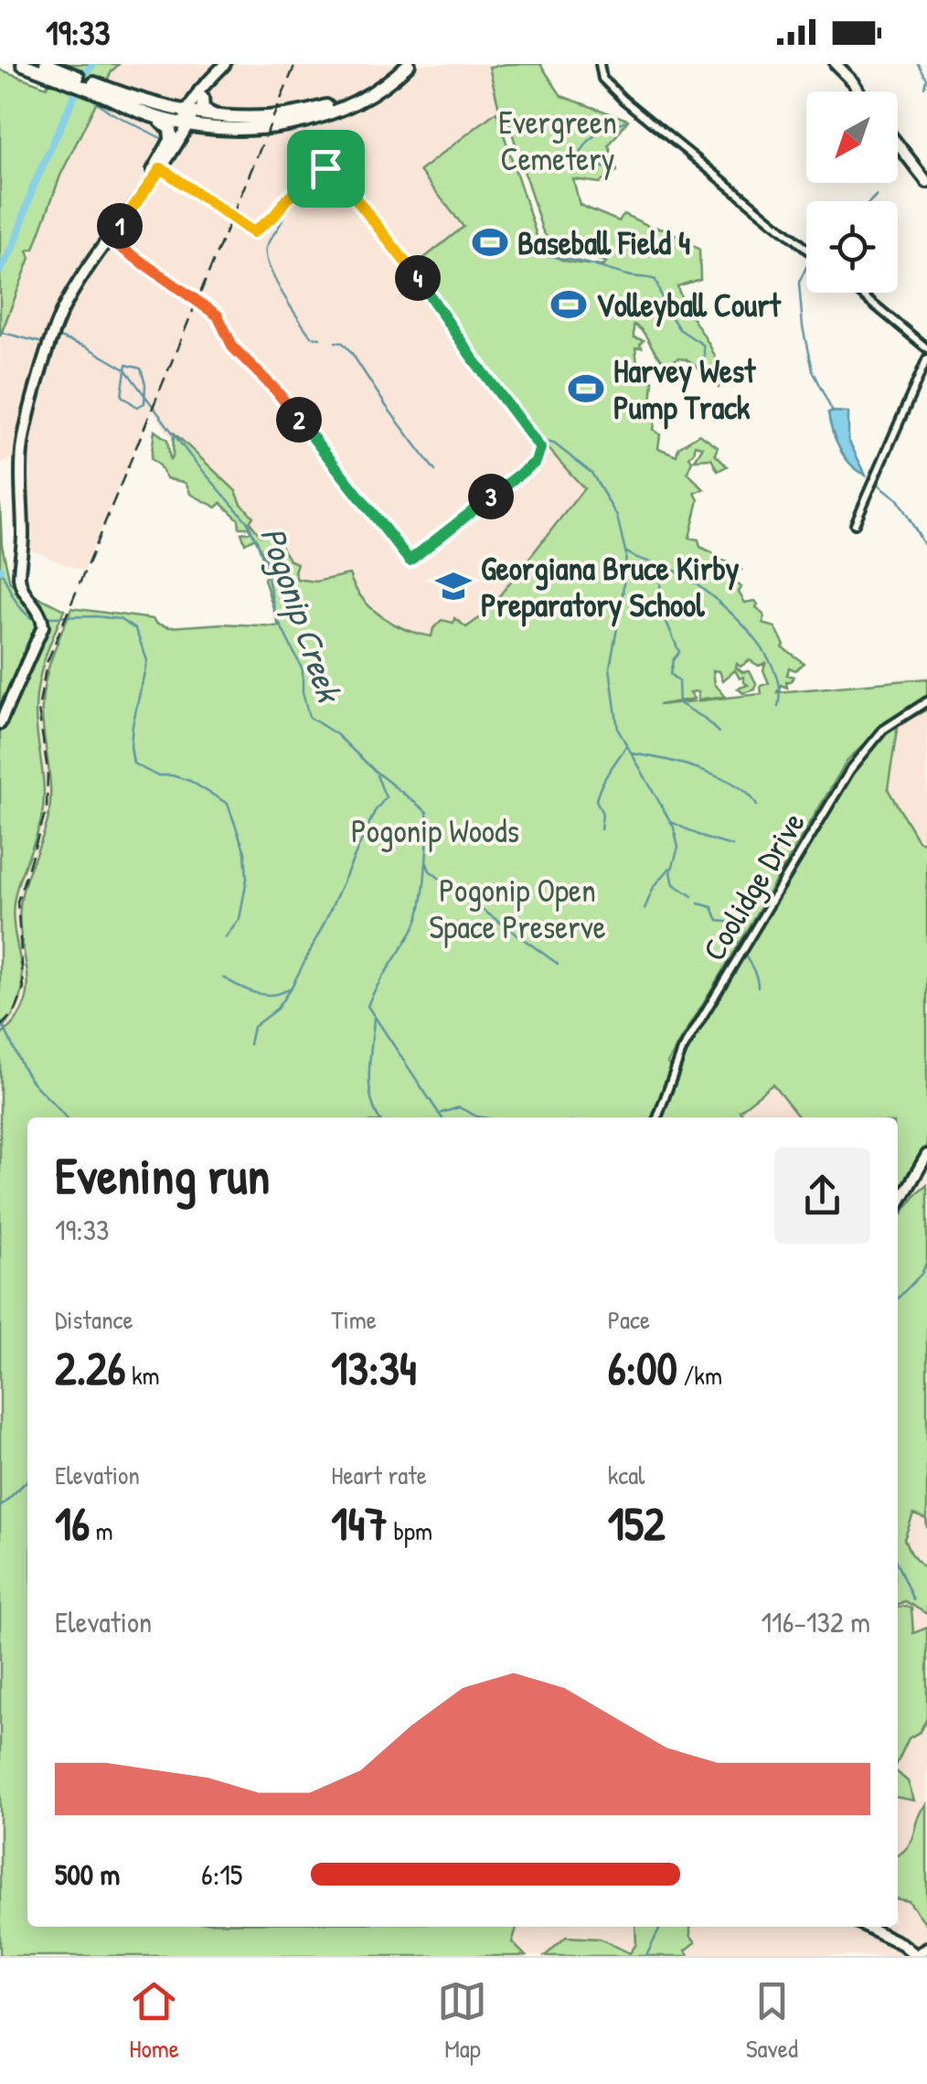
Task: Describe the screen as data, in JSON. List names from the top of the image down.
{
  "streets": {
    "street": ["Coolidge Drive"]
  },
  "water": ["Pogonip Creek"],
  "parks": ["Evergreen Cemetery", "Pogonip Woods", "Pogonip Open Space Preserve"],
  "places": {
    "sports": ["Baseball Field 4", "Volleyball Court", "Harvey West Pump Track"],
    "school or university": ["Georgiana Bruce Kirby Preparatory School"]
  },
  "north": "bottom left",
  "page": {
    "status": "19:33",
    "pins": [
      "1",
      "4",
      "2",
      "3"
    ],
    "heading": ["Evening run", "19:33"],
    "stats": [
      ["Distance", "2.26 km"],
      ["Time", "13:34"],
      ["Pace", "6:00 /km"],
      ["Elevation", "16 m"],
      ["Heart rate", "147 bpm"],
      ["kcal", "152"]
    ],
    "chart": ["Elevation", "116–132 m"],
    "list": [
      {
        "name": "500 m",
        "note": "6:15"
      }
    ],
    "tabs": ["Home", "Map", "Saved"]
  }
}
